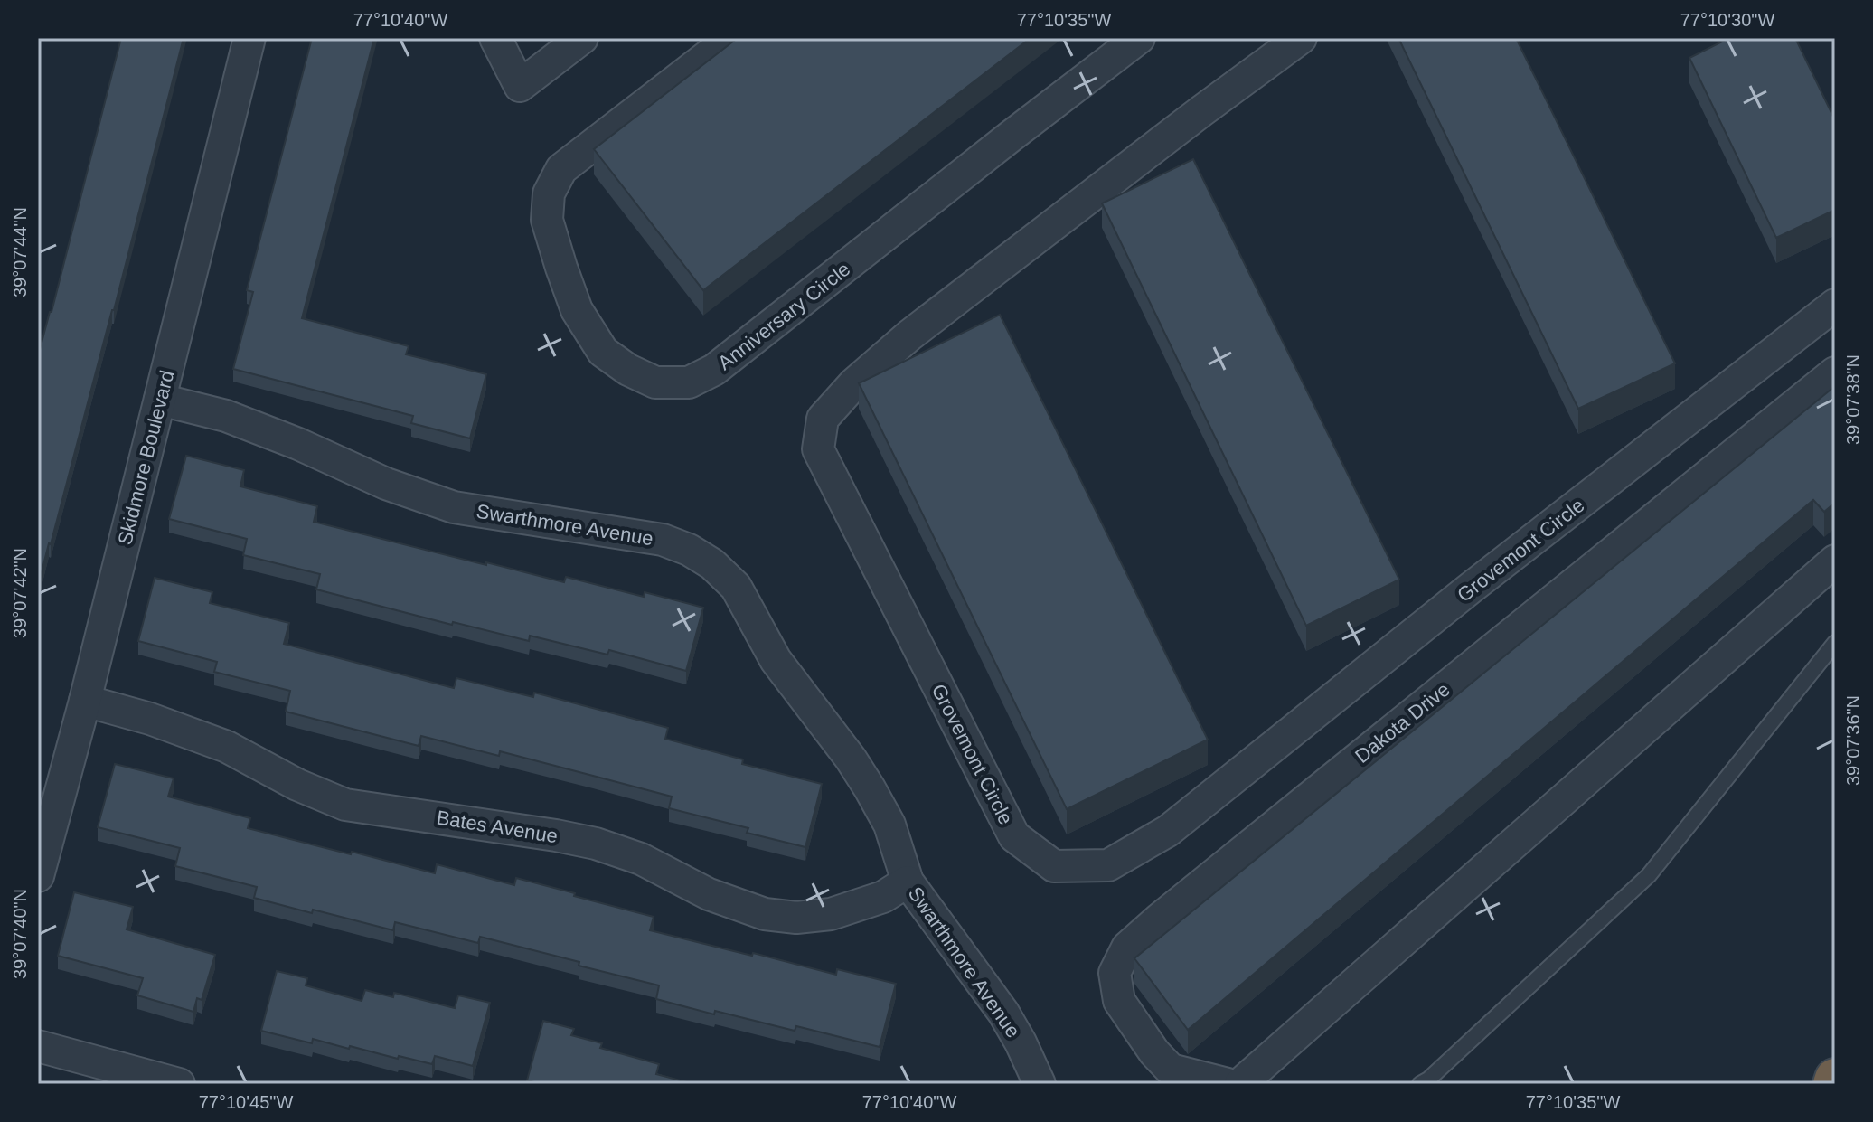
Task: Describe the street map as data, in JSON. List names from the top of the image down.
{
  "streets": {
    "street": [
      "Anniversary Circle",
      "Skidmore Boulevard",
      "Swarthmore Avenue",
      "Grovemont Circle",
      "Dakota Drive",
      "Bates Avenue"
    ]
  },
  "crossings": [
    ["Skidmore Boulevard", "Swarthmore Avenue"],
    ["Skidmore Boulevard", "Bates Avenue"],
    ["Swarthmore Avenue", "Bates Avenue"]
  ],
  "coordinates": [
    "77°10'40\"W",
    "77°10'35\"W",
    "77°10'30\"W",
    "39°07'44\"N",
    "39°07'38\"N",
    "39°07'42\"N",
    "39°07'36\"N",
    "39°07'40\"N",
    "77°10'45\"W"
  ]
}
